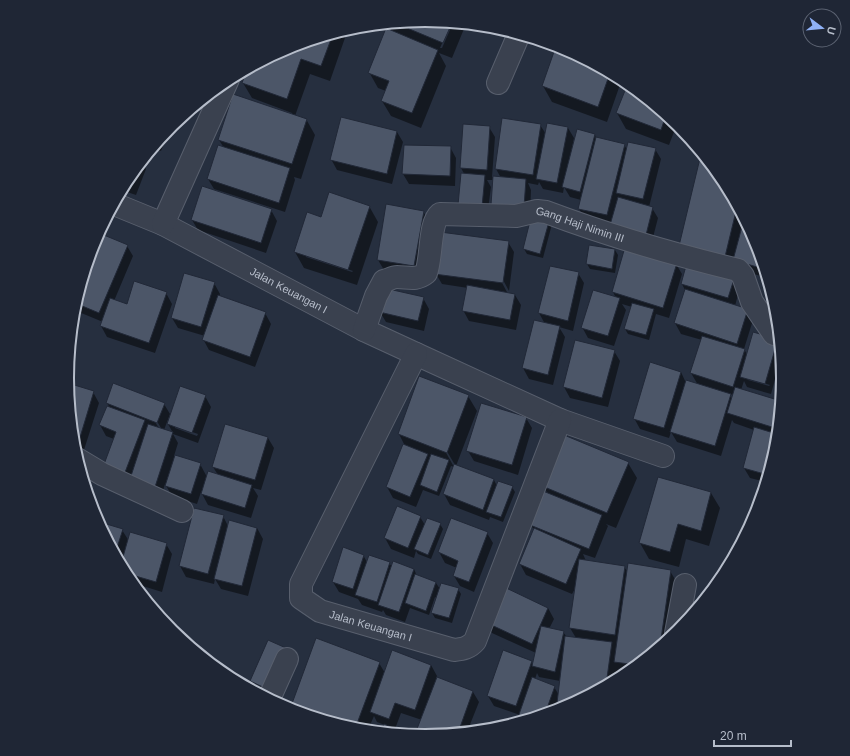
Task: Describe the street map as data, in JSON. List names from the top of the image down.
{
  "streets": {
    "street": ["Gang Haji Nimin III", "Jalan Keuangan I"]
  },
  "crossings": [
    ["Gang Haji Nimin III", "Jalan Keuangan I"]
  ],
  "scale_bar": "20 m",
  "north": "right"
}
